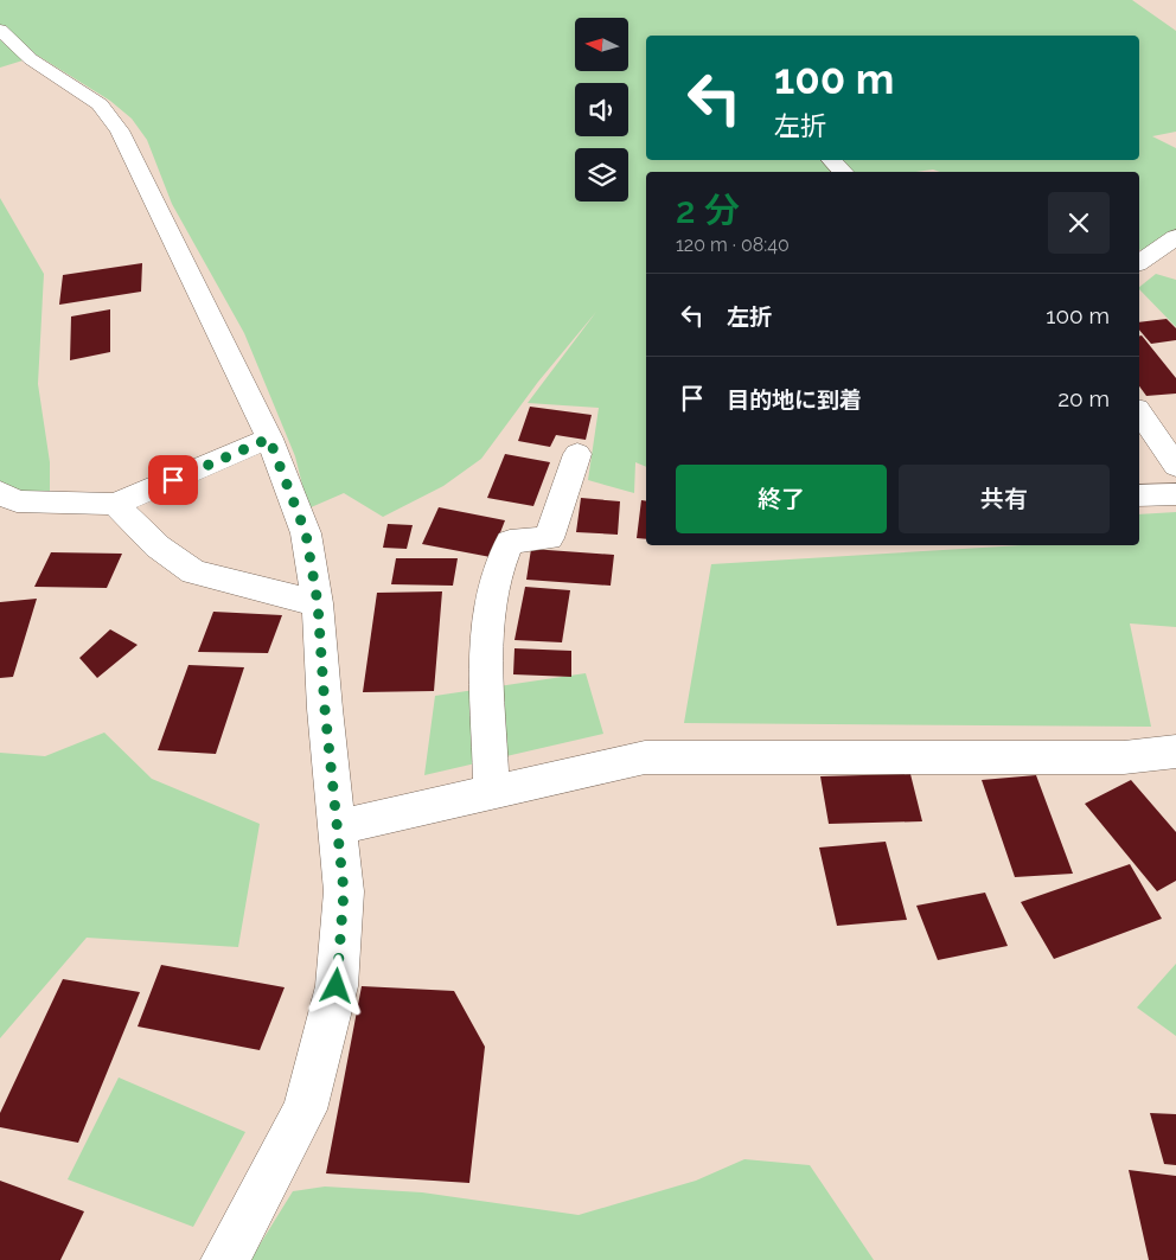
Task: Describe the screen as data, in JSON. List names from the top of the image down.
{
  "north": "left",
  "page": {
    "turn": ["100 m", "左折"],
    "heading": ["2 分", "120 m · 08:40"],
    "list": [
      {
        "name": "左折",
        "value": "100 m"
      },
      {
        "name": "目的地に到着",
        "value": "20 m"
      }
    ],
    "buttons": ["終了", "共有"]
  }
}
